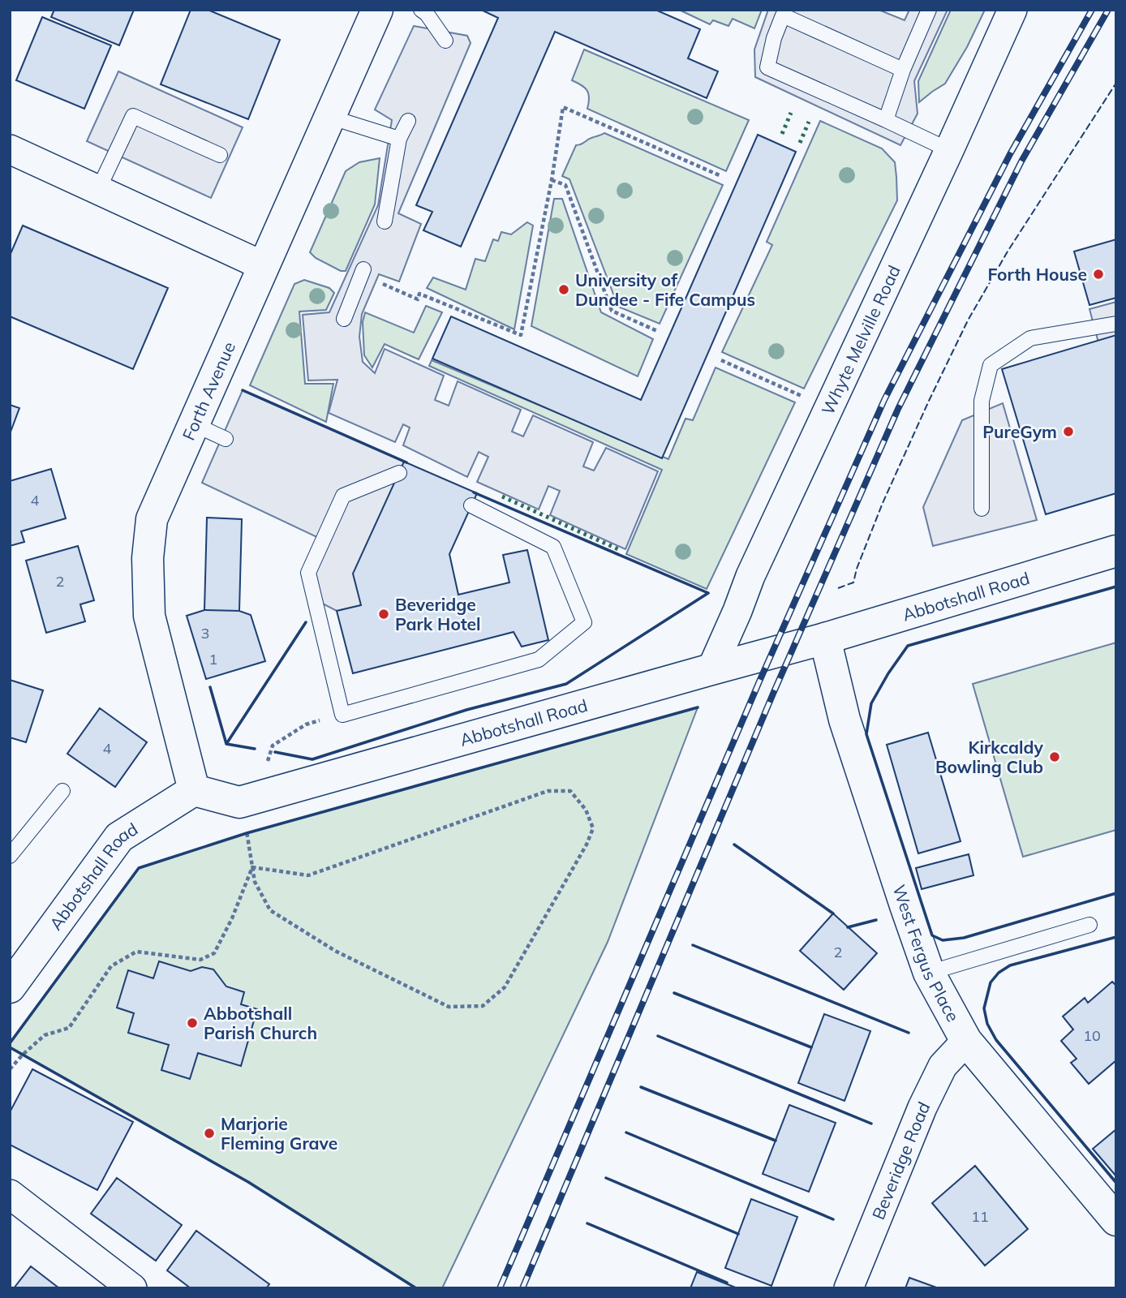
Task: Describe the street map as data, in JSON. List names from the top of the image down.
{
  "streets": {
    "main road": ["Forth Avenue", "Abbotshall Road", "West Fergus Place"],
    "street": ["Whyte Melville Road", "Beveridge Road"]
  },
  "crossings": [
    ["Whyte Melville Road", "Abbotshall Road"],
    ["Forth Avenue", "Abbotshall Road"],
    ["Abbotshall Road", "West Fergus Place"],
    ["West Fergus Place", "Beveridge Road"]
  ],
  "places": [
    "Forth House",
    "University of Dundee - Fife Campus",
    "PureGym",
    "Beveridge Park Hotel",
    "Kirkcaldy Bowling Club",
    "Abbotshall Parish Church",
    "Marjorie Fleming Grave"
  ],
  "house_numbers": [
    "4",
    "2",
    "3",
    "1",
    "4",
    "2",
    "10",
    "11"
  ]
}
